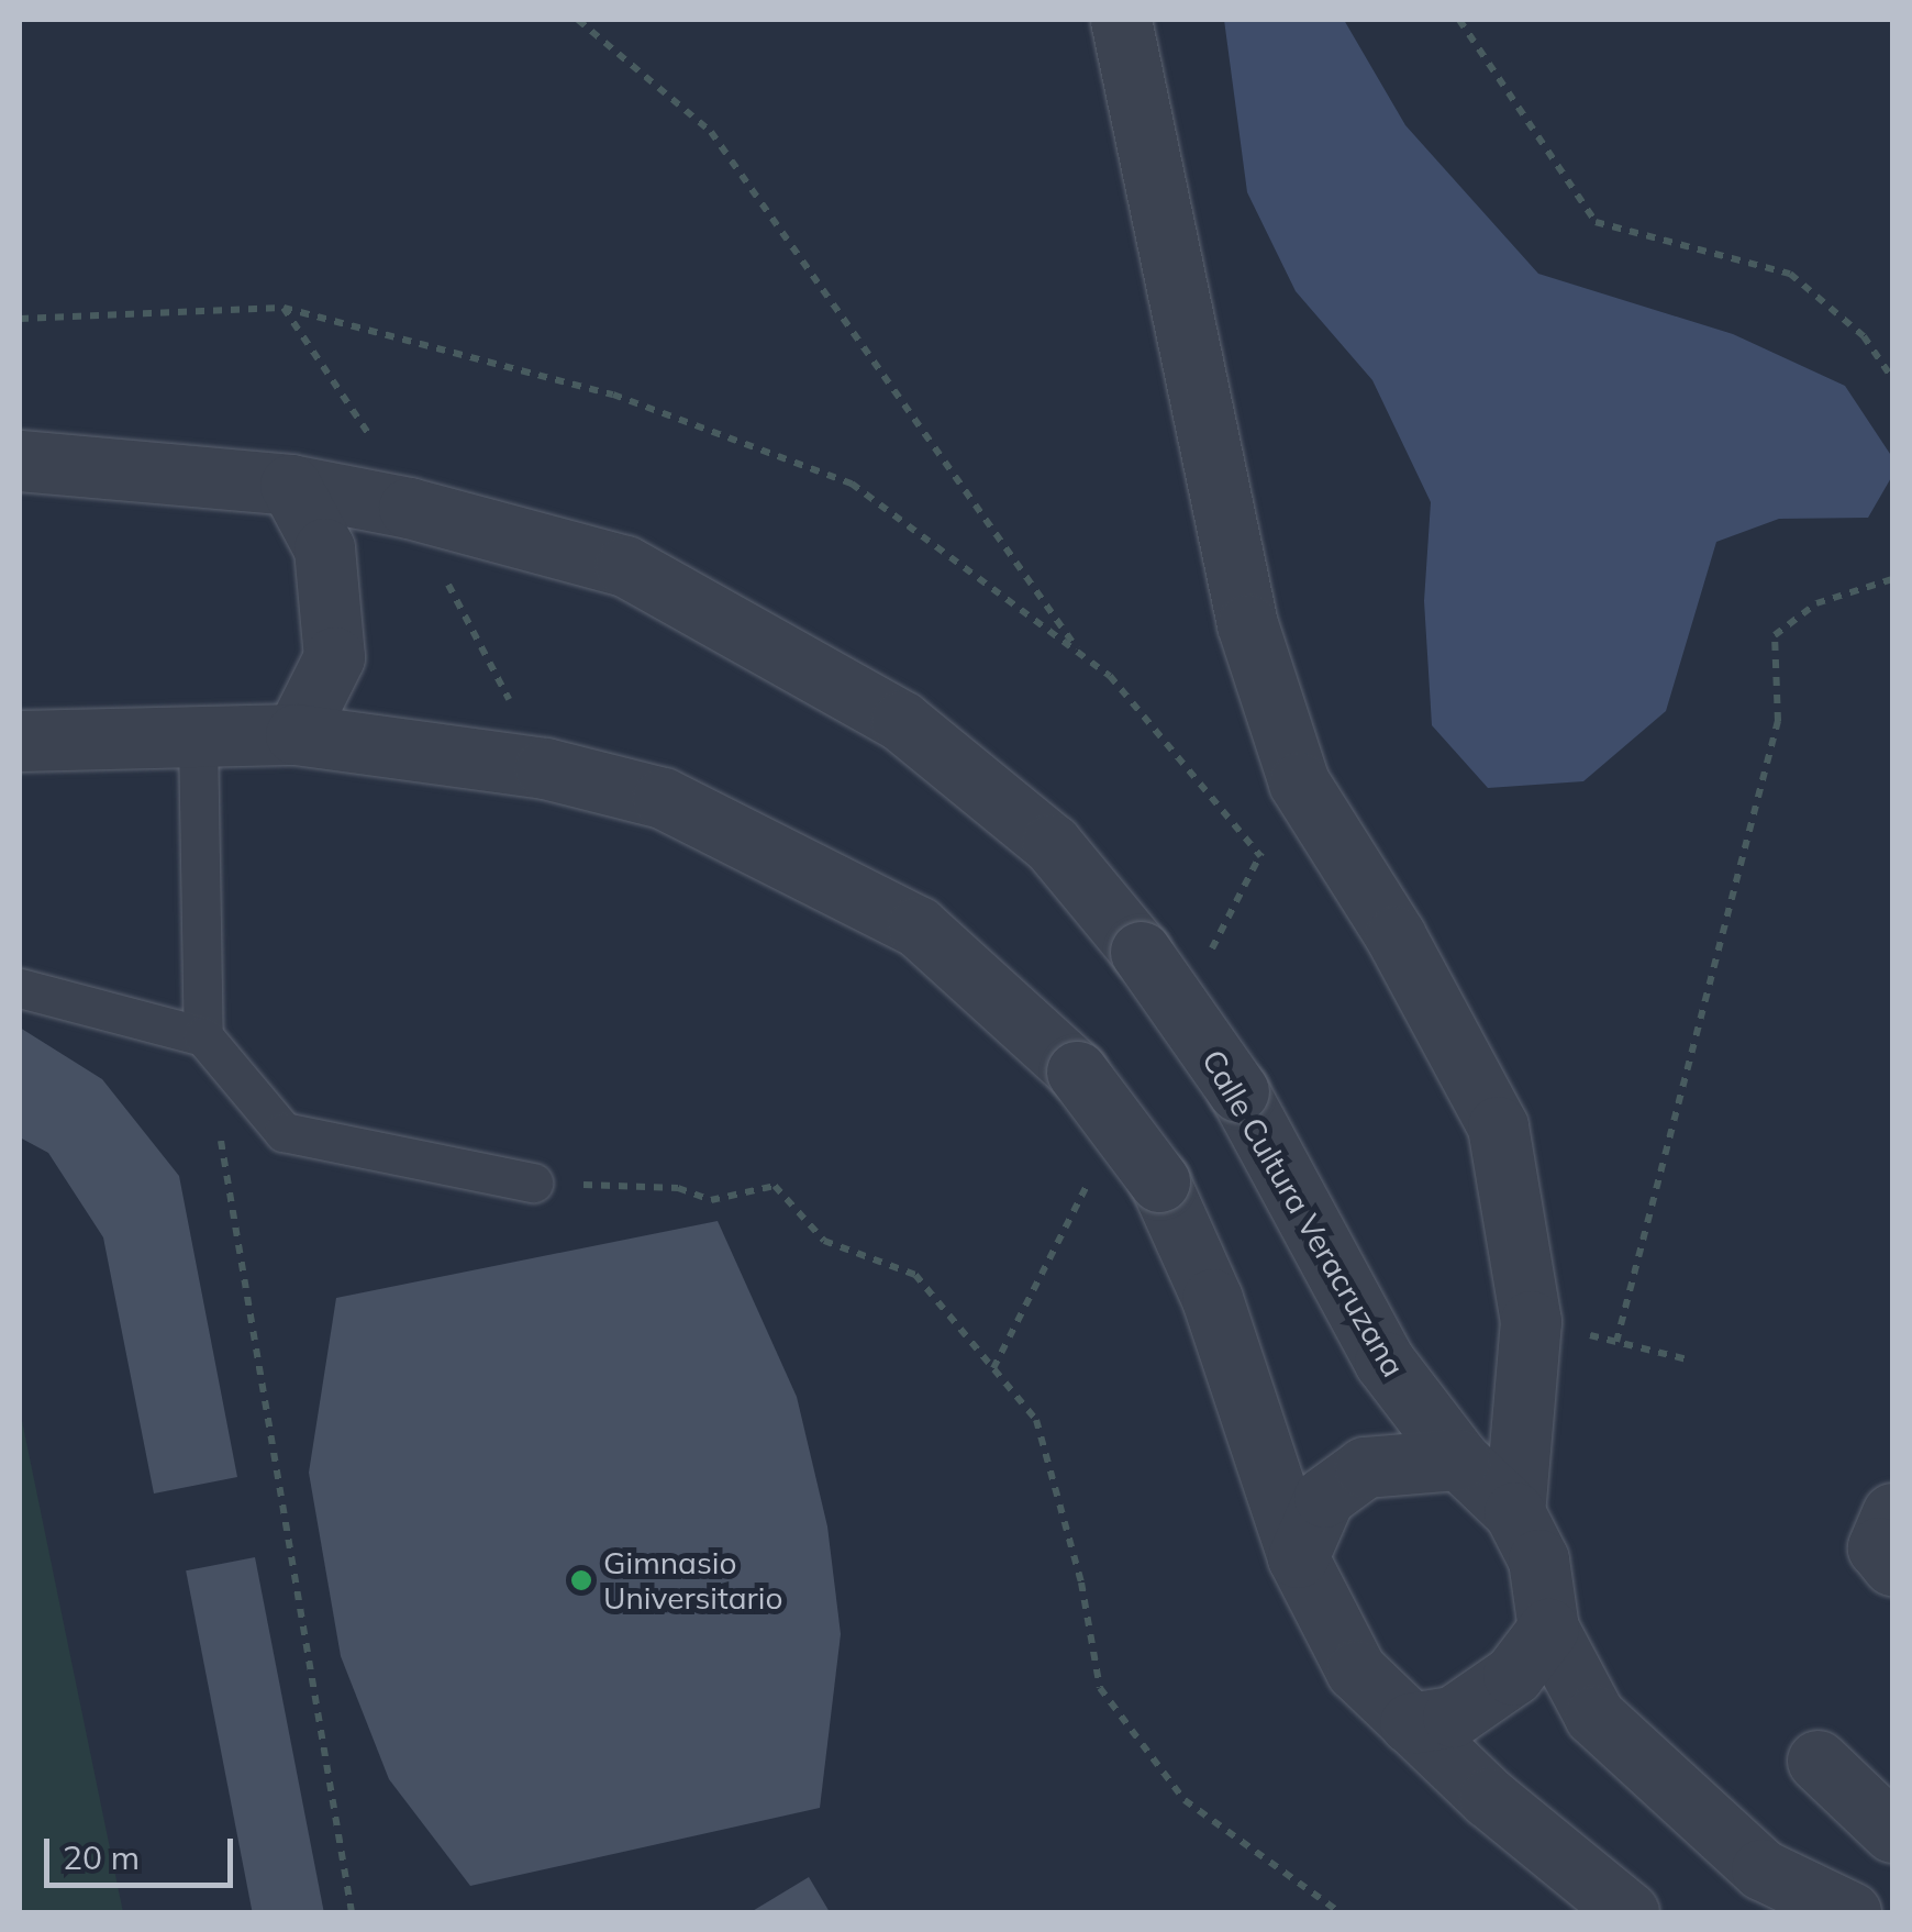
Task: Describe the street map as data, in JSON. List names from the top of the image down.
{
  "streets": {
    "street": ["Calle Cultura Veracruzana"]
  },
  "places": ["Gimnasio Universitario"],
  "scale_bar": "20 m"
}
